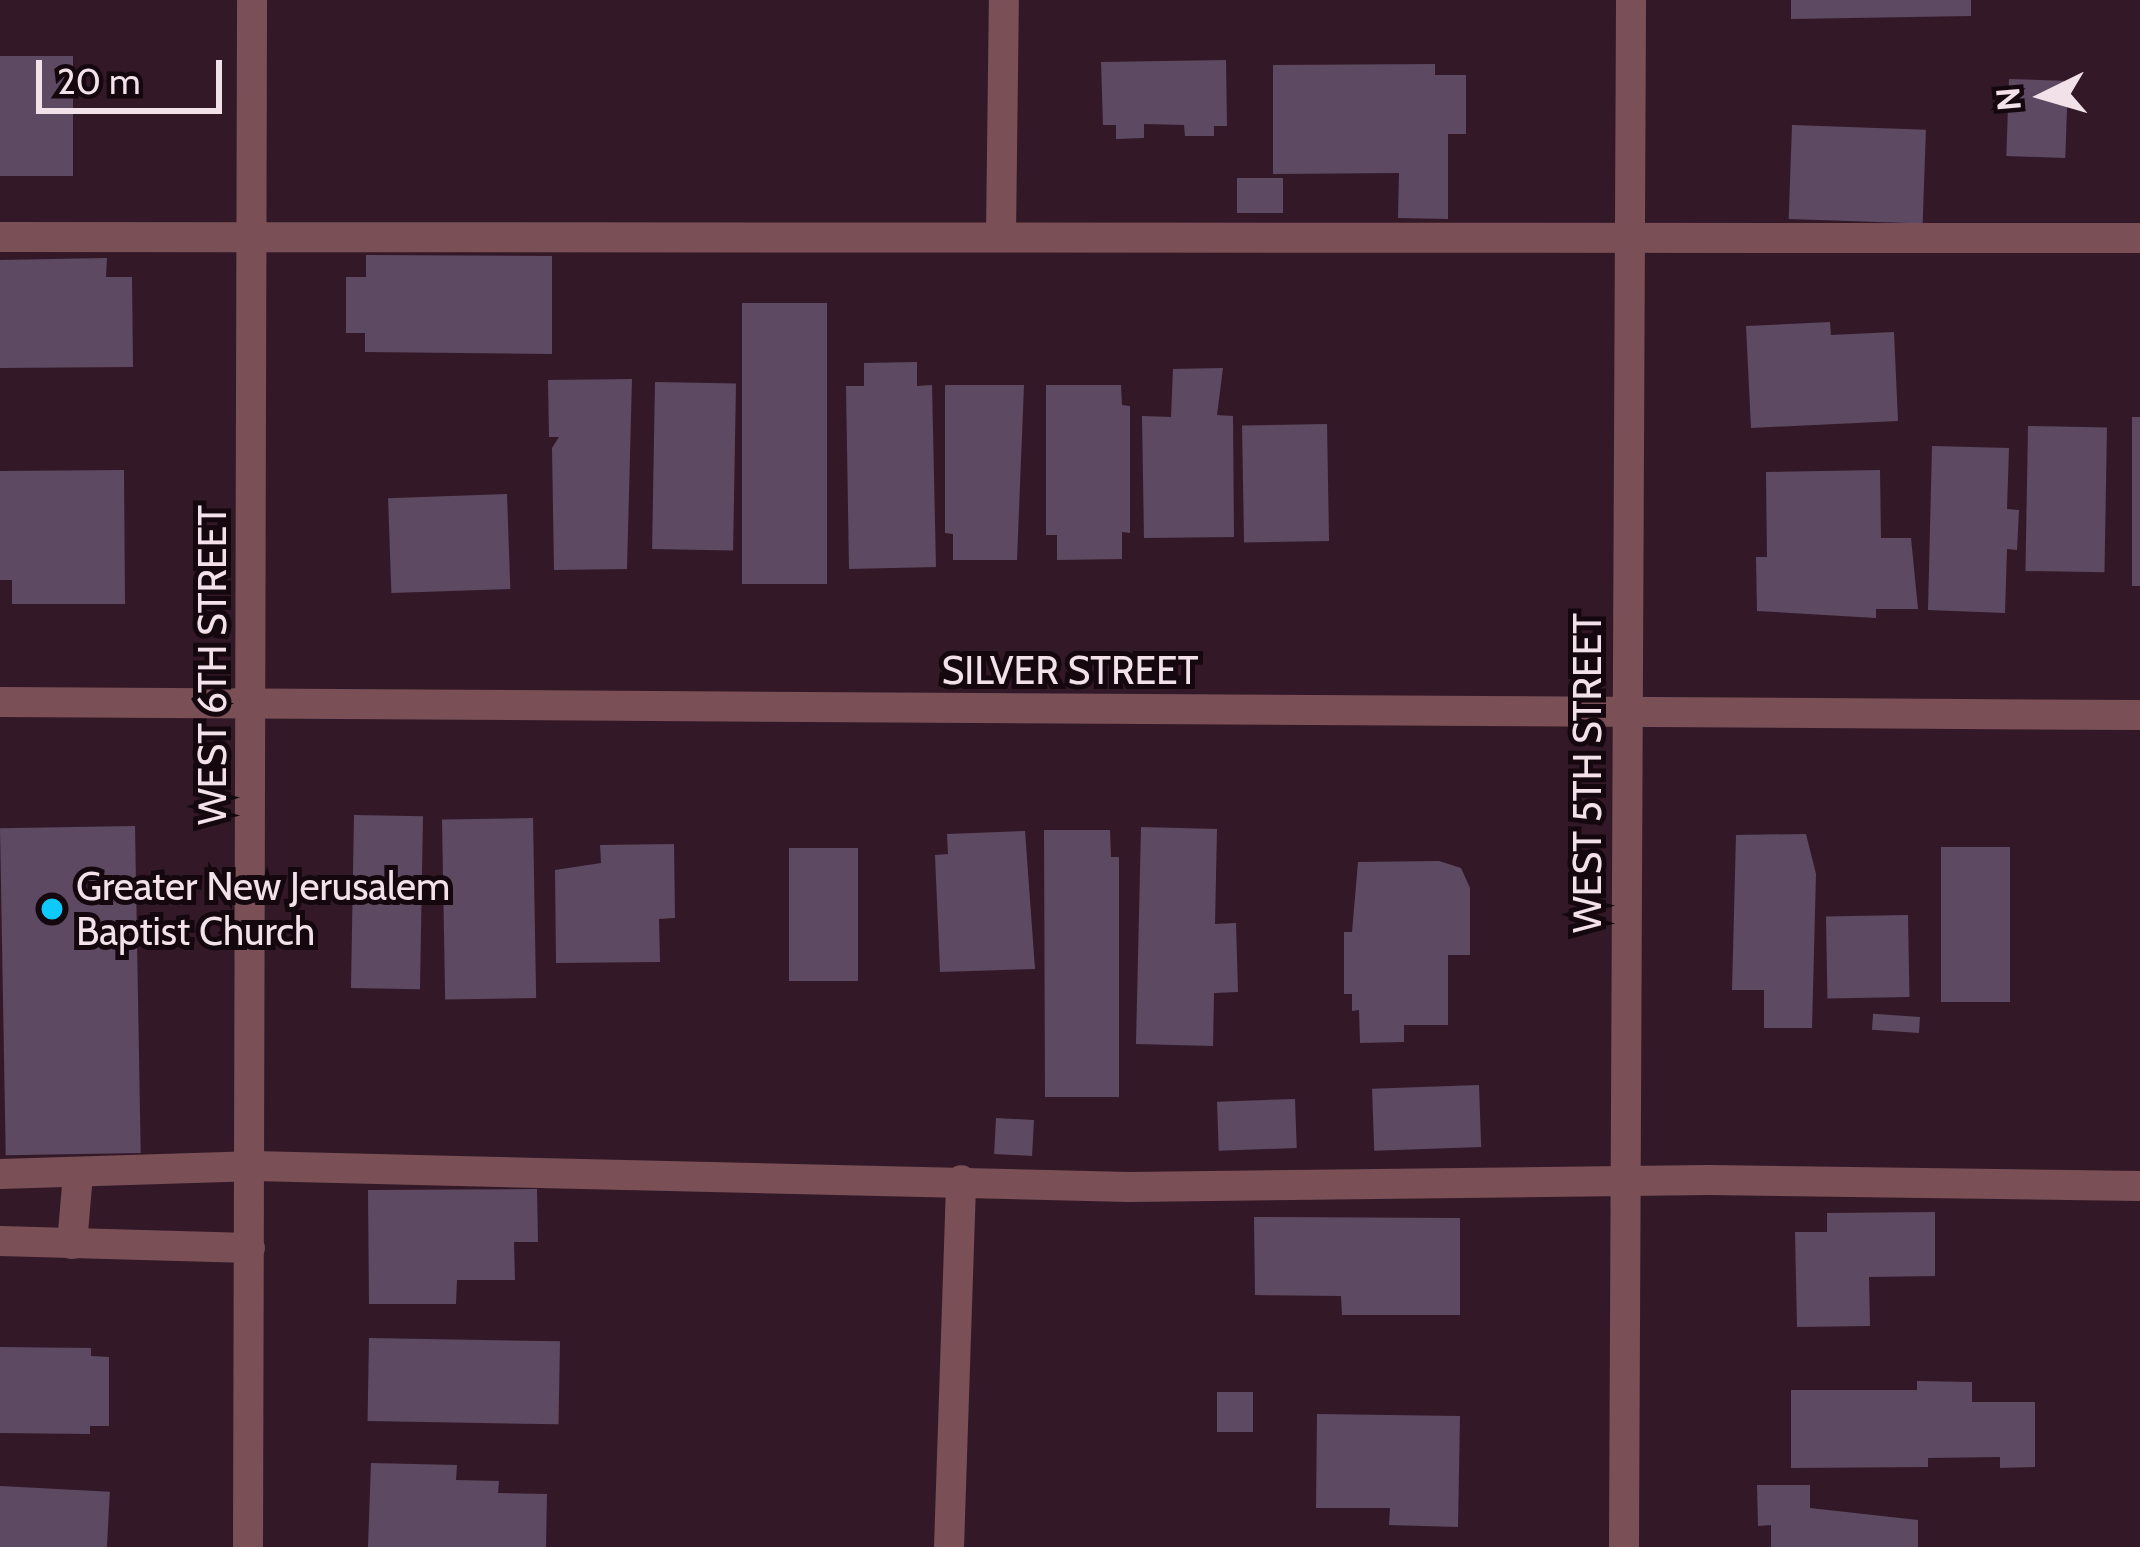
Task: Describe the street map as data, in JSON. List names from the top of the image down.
{
  "streets": {
    "street": ["WEST 6TH STREET", "SILVER STREET", "WEST 5TH STREET"]
  },
  "crossings": [
    ["WEST 6TH STREET", "SILVER STREET"],
    ["SILVER STREET", "WEST 5TH STREET"]
  ],
  "places": ["Greater New Jerusalem Baptist Church"],
  "scale_bar": "20 m",
  "north": "left"
}
